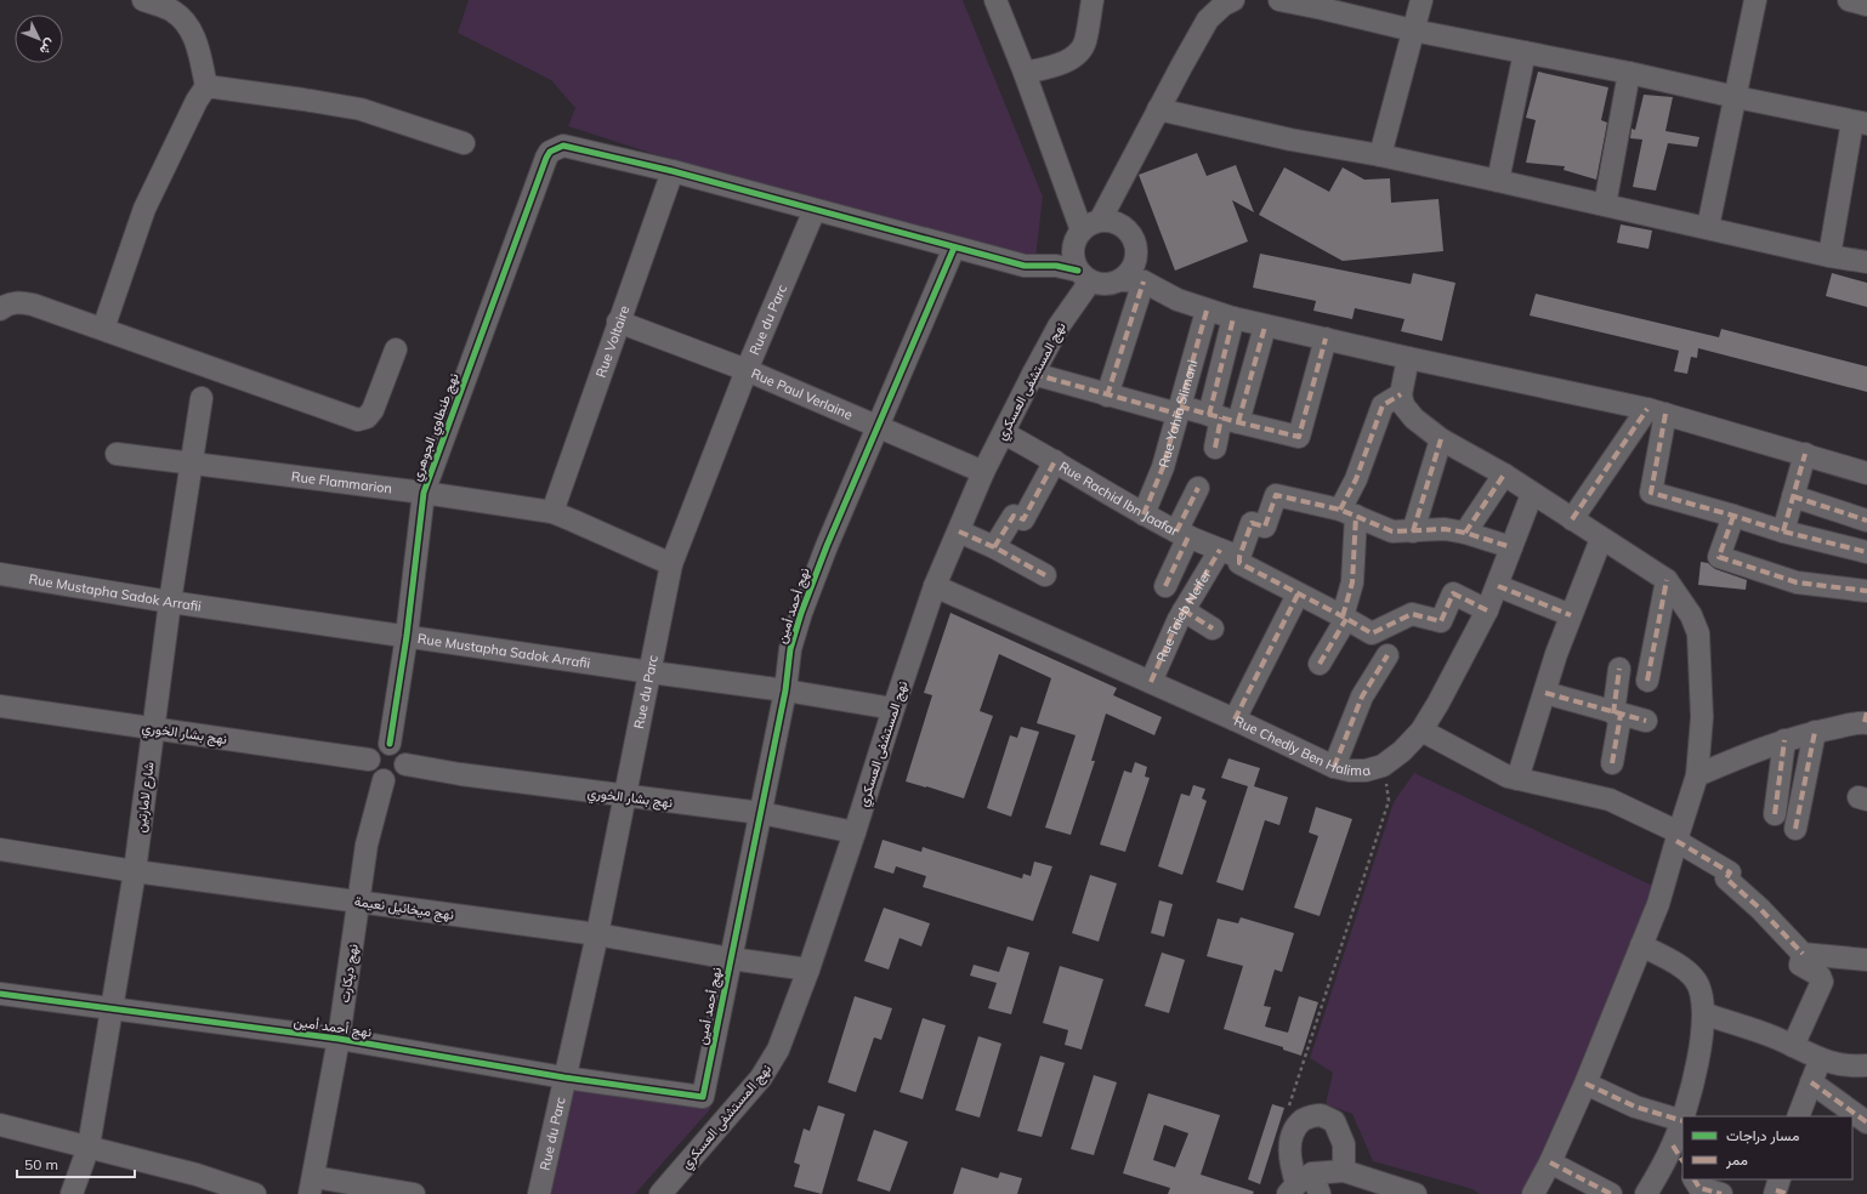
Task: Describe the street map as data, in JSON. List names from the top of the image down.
{
  "streets": {
    "street": [
      "Rue du Parc",
      "Rue Voltaire",
      "نهج المستشفى العسكري",
      "Rue Paul Verlaine",
      "Rue Yahia Slimani",
      "نهج طنطاوي الجوهري",
      "Rue Flammarion",
      "Rue Rachid Ibn Jaafar",
      "Rue Mustapha Sadok Arrafii",
      "نهج أحمد أمين",
      "Rue Taieb Neifer",
      "نهج بشار الخوري",
      "Rue Chedly Ben Halima",
      "شارع لامارتين",
      "نهج ميخائيل نعيمة",
      "نهج ديكارت"
    ]
  },
  "crossings": [
    ["Rue du Parc", "Rue Paul Verlaine"],
    ["Rue du Parc", "Rue Flammarion"],
    ["Rue du Parc", "Rue Mustapha Sadok Arrafii"],
    ["Rue du Parc", "نهج أحمد أمين"],
    ["Rue du Parc", "نهج بشار الخوري"],
    ["Rue du Parc", "نهج ميخائيل نعيمة"],
    ["Rue Voltaire", "Rue Paul Verlaine"],
    ["Rue Voltaire", "نهج طنطاوي الجوهري"],
    ["Rue Voltaire", "Rue Flammarion"],
    ["نهج المستشفى العسكري", "Rue Paul Verlaine"],
    ["نهج المستشفى العسكري", "Rue Rachid Ibn Jaafar"],
    ["نهج المستشفى العسكري", "Rue Mustapha Sadok Arrafii"],
    ["نهج المستشفى العسكري", "نهج بشار الخوري"],
    ["نهج المستشفى العسكري", "Rue Chedly Ben Halima"],
    ["نهج المستشفى العسكري", "نهج ميخائيل نعيمة"],
    ["Rue Paul Verlaine", "نهج أحمد أمين"],
    ["Rue Yahia Slimani", "Rue Rachid Ibn Jaafar"],
    ["نهج طنطاوي الجوهري", "Rue Flammarion"],
    ["نهج طنطاوي الجوهري", "Rue Mustapha Sadok Arrafii"],
    ["نهج طنطاوي الجوهري", "نهج بشار الخوري"],
    ["نهج طنطاوي الجوهري", "نهج ديكارت"],
    ["Rue Flammarion", "شارع لامارتين"],
    ["Rue Rachid Ibn Jaafar", "Rue Taieb Neifer"],
    ["Rue Mustapha Sadok Arrafii", "نهج أحمد أمين"],
    ["Rue Mustapha Sadok Arrafii", "شارع لامارتين"],
    ["نهج أحمد أمين", "نهج بشار الخوري"],
    ["نهج أحمد أمين", "شارع لامارتين"],
    ["نهج أحمد أمين", "نهج ميخائيل نعيمة"],
    ["نهج أحمد أمين", "نهج ديكارت"],
    ["Rue Taieb Neifer", "Rue Chedly Ben Halima"],
    ["نهج بشار الخوري", "شارع لامارتين"],
    ["نهج بشار الخوري", "نهج ديكارت"],
    ["شارع لامارتين", "نهج ميخائيل نعيمة"],
    ["نهج ميخائيل نعيمة", "نهج ديكارت"]
  ],
  "legend": ["مسار دراجات", "ممر"],
  "scale_bar": "50 m",
  "north": "bottom right"
}
